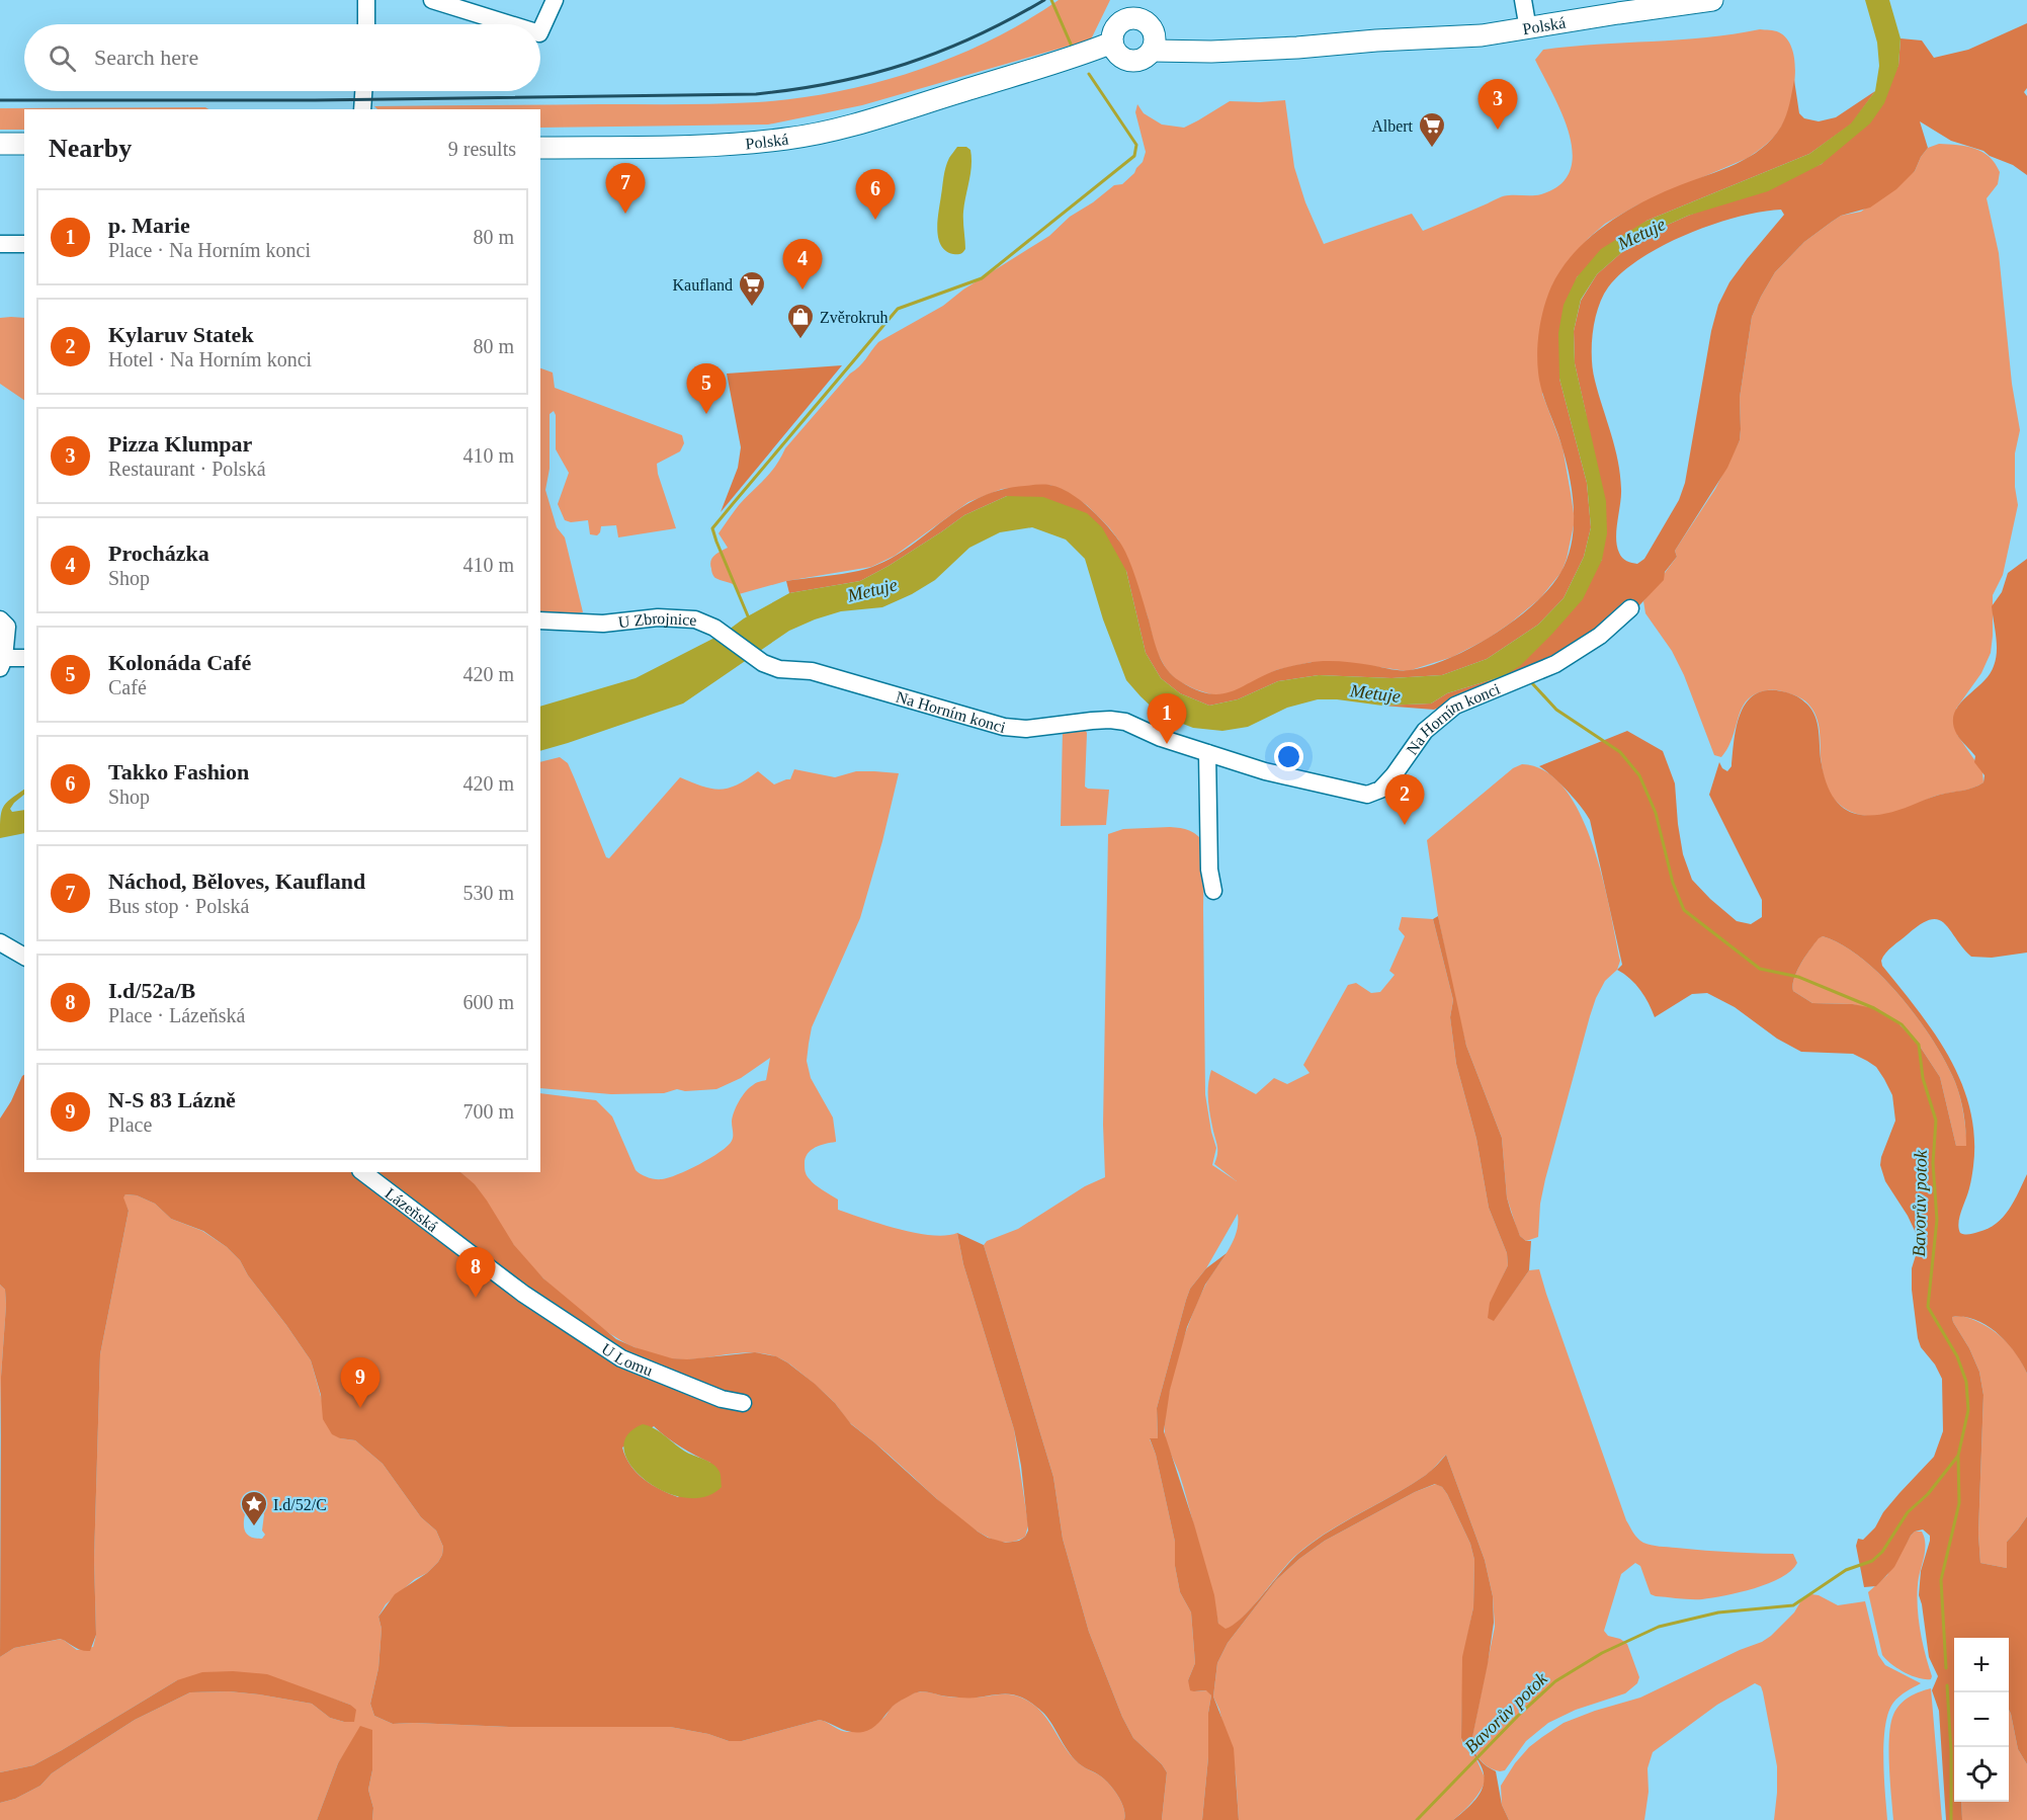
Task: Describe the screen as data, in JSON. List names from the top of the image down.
{
  "streets": {
    "main road": ["Polská"],
    "street": [
      "U Zbrojnice",
      "Na Horním konci",
      "Lázeňská",
      "U Lomu"
    ]
  },
  "crossings": [
    ["U Zbrojnice", "Na Horním konci"],
    ["Lázeňská", "U Lomu"]
  ],
  "water": ["Metuje", "Bavorův potok"],
  "places": {
    "supermarket": ["Albert", "Kaufland"],
    "shop": ["Zvěrokruh"],
    "place": ["I.d/52/C"]
  },
  "page": {
    "search": "Search here",
    "pins": [
      "3",
      "7",
      "6",
      "4",
      "5",
      "1",
      "2",
      "8",
      "9"
    ],
    "heading": ["Nearby", "9 results"],
    "list": [
      {
        "mark": "1",
        "name": "p. Marie",
        "note": "Place · Na Horním konci",
        "value": "80 m"
      },
      {
        "mark": "2",
        "name": "Kylaruv Statek",
        "note": "Hotel · Na Horním konci",
        "value": "80 m"
      },
      {
        "mark": "3",
        "name": "Pizza Klumpar",
        "note": "Restaurant · Polská",
        "value": "410 m"
      },
      {
        "mark": "4",
        "name": "Procházka",
        "note": "Shop",
        "value": "410 m"
      },
      {
        "mark": "5",
        "name": "Kolonáda Café",
        "note": "Café",
        "value": "420 m"
      },
      {
        "mark": "6",
        "name": "Takko Fashion",
        "note": "Shop",
        "value": "420 m"
      },
      {
        "mark": "7",
        "name": "Náchod, Běloves, Kaufland",
        "note": "Bus stop · Polská",
        "value": "530 m"
      },
      {
        "mark": "8",
        "name": "I.d/52a/B",
        "note": "Place · Lázeňská",
        "value": "600 m"
      },
      {
        "mark": "9",
        "name": "N-S 83 Lázně",
        "note": "Place",
        "value": "700 m"
      }
    ],
    "map_buttons": ["+", "−"]
  }
}
